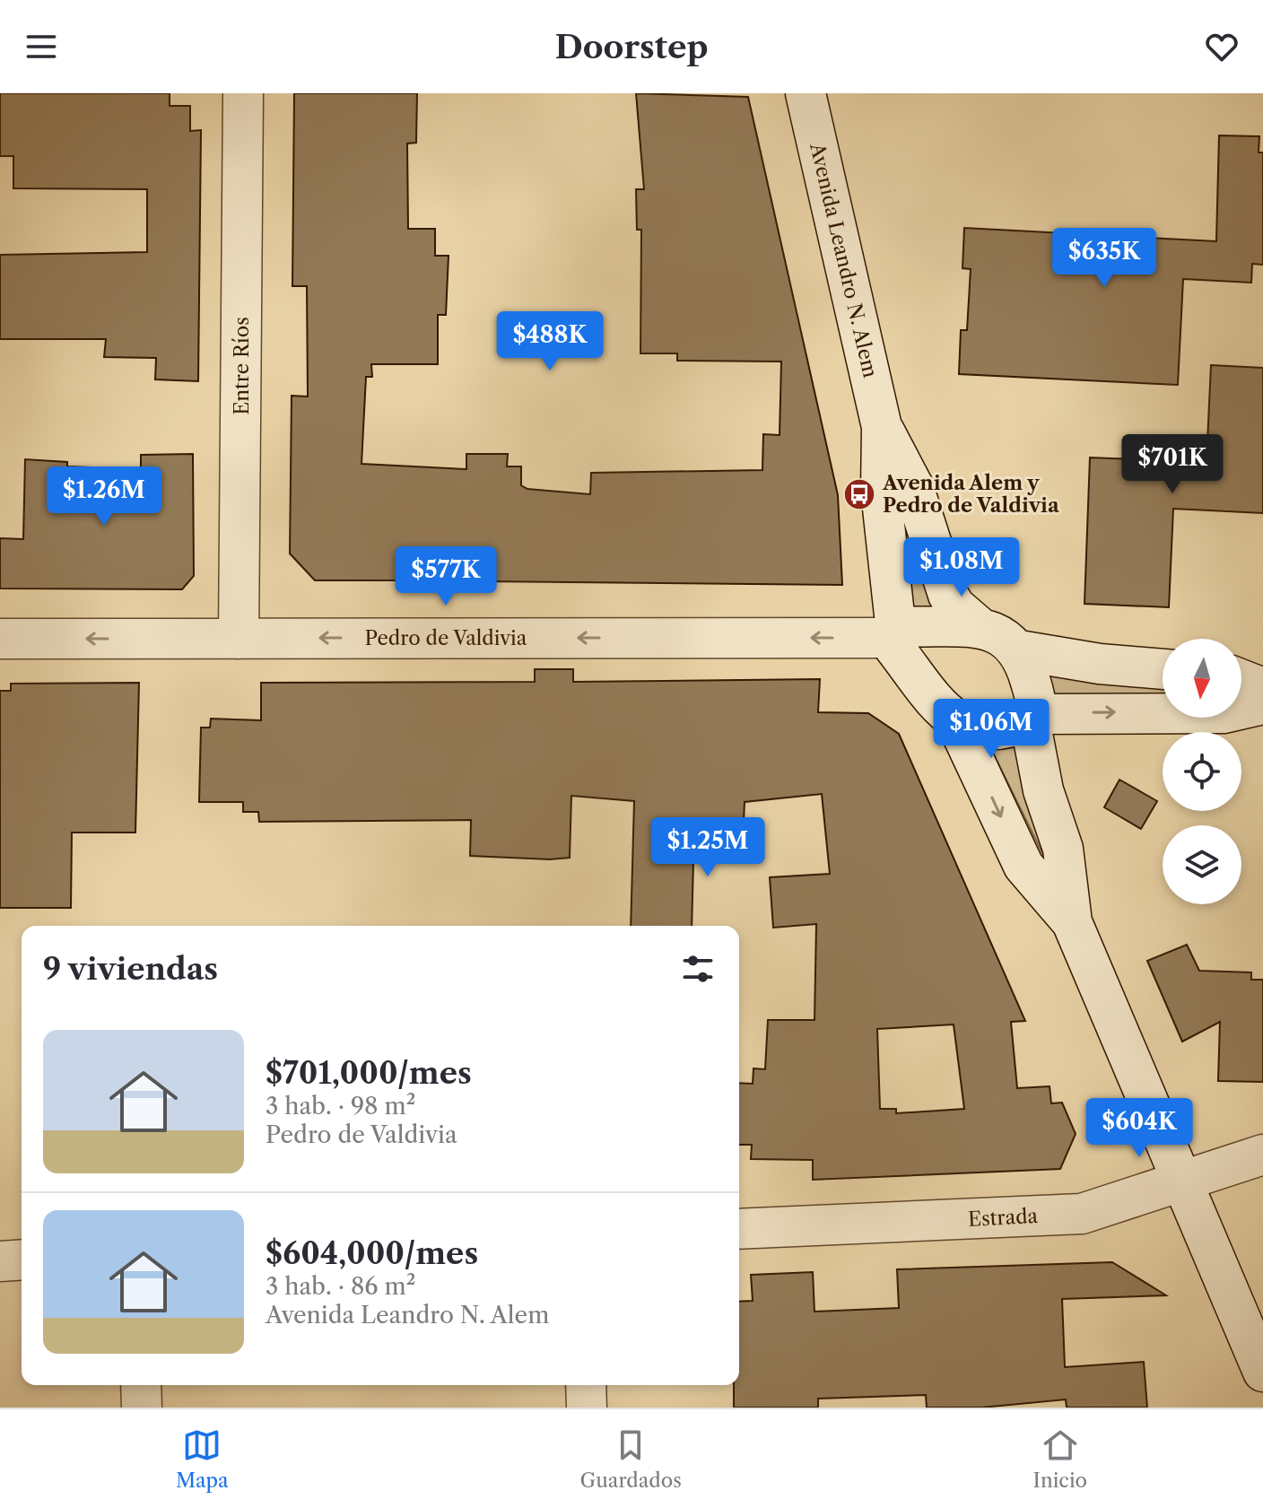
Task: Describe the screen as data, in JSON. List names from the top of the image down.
{
  "streets": {
    "street": [
      "Avenida Leandro N. Alem",
      "Entre Ríos",
      "Pedro de Valdivia",
      "Estrada"
    ]
  },
  "crossings": [
    ["Avenida Leandro N. Alem", "Pedro de Valdivia"],
    ["Entre Ríos", "Pedro de Valdivia"]
  ],
  "one_way": ["Pedro de Valdivia"],
  "places": {
    "bus stop": ["Avenida Alem y Pedro de Valdivia"]
  },
  "north": "bottom",
  "page": {
    "header": "Doorstep",
    "price": [
      "$635K",
      "$488K",
      "$701K",
      "$1.26M",
      "$1.08M",
      "$577K",
      "$1.06M",
      "$1.25M",
      "$604K"
    ],
    "heading": "9 viviendas",
    "list": [
      {
        "name": "$701,000/mes",
        "note": "3 hab. · 98 m² · Pedro de Valdivia"
      },
      {
        "name": "$604,000/mes",
        "note": "3 hab. · 86 m² · Avenida Leandro N. Alem"
      }
    ],
    "tabs": ["Mapa", "Guardados", "Inicio"]
  }
}
